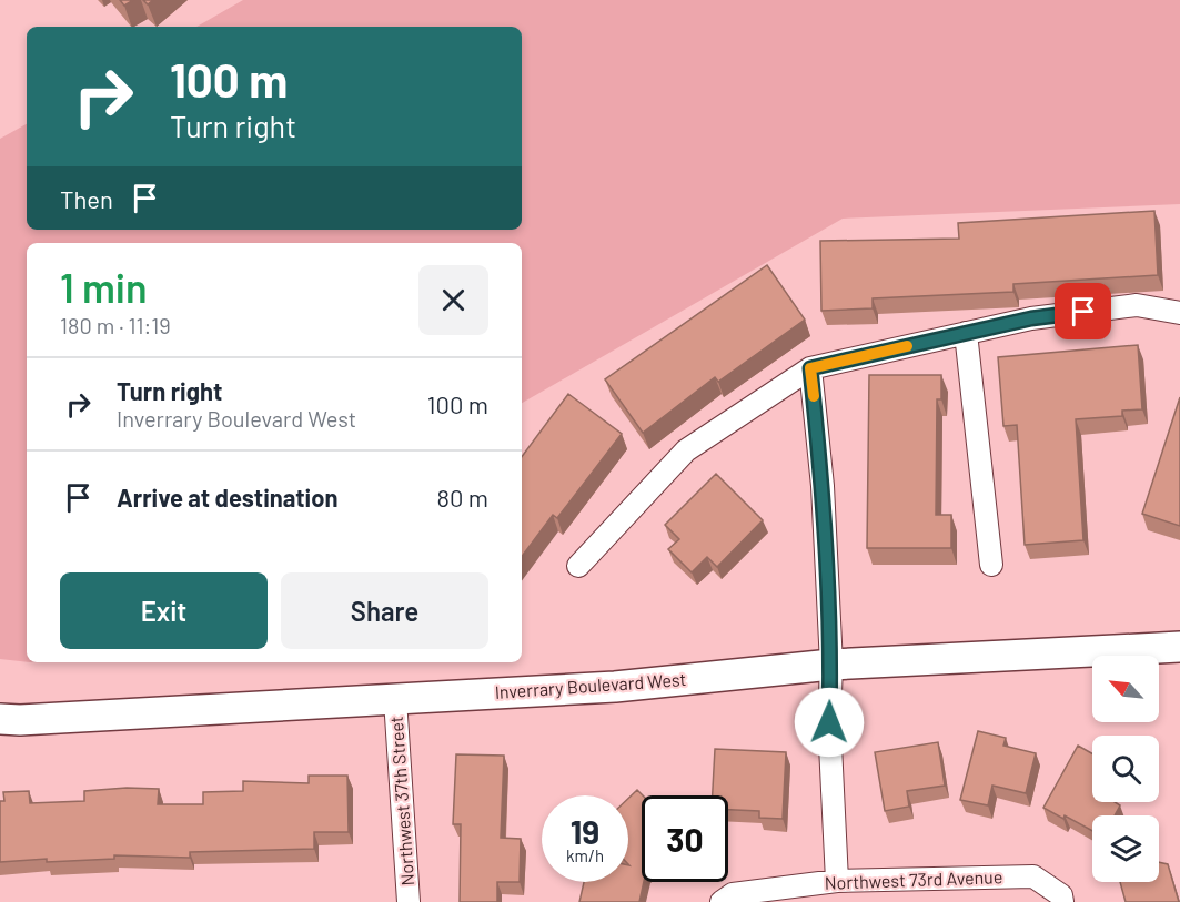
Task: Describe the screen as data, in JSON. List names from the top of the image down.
{
  "streets": {
    "street": ["Inverrary Boulevard West", "Northwest 37th Street", "Northwest 73rd Avenue"]
  },
  "crossings": [
    ["Inverrary Boulevard West", "Northwest 37th Street"]
  ],
  "north": "top left",
  "page": {
    "turn": ["100 m", "Turn right"],
    "then": "Then",
    "heading": ["1 min", "180 m · 11:19"],
    "list": [
      {
        "name": "Turn right",
        "note": "Inverrary Boulevard West",
        "value": "100 m"
      },
      {
        "name": "Arrive at destination",
        "value": "80 m"
      }
    ],
    "buttons": ["Exit", "Share"],
    "speed": "19 km/h",
    "limit": "30"
  }
}
